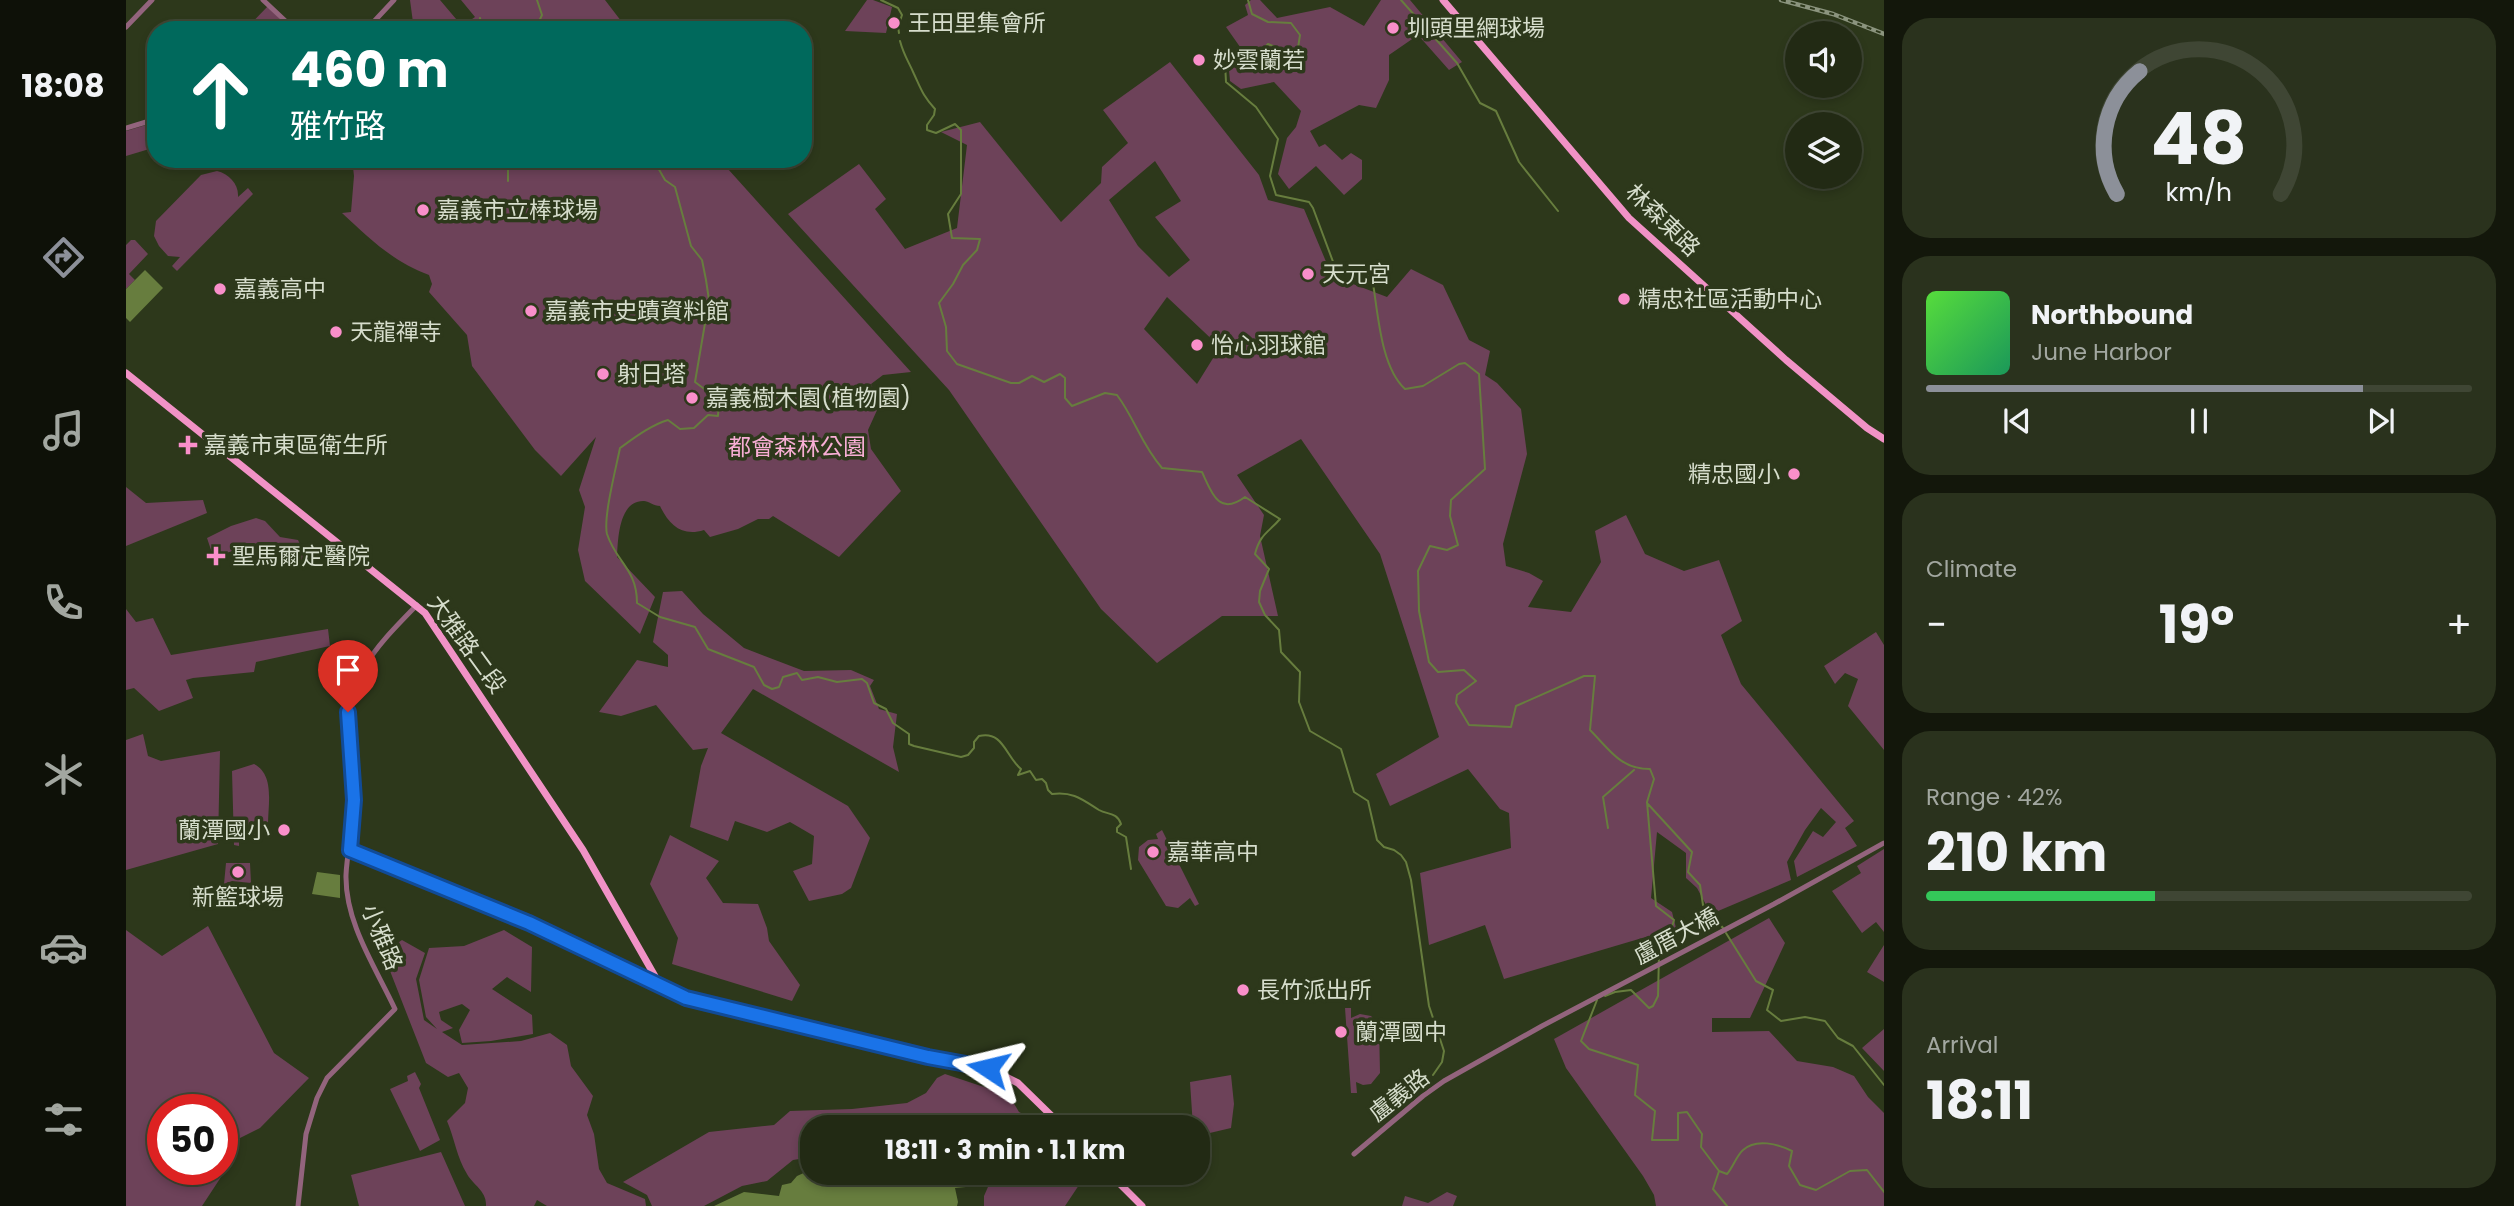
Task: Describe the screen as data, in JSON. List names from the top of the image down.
{
  "streets": {
    "main road": ["林森東路", "大雅路二段"],
    "street": ["盧厝大橋", "小雅路", "盧義路"]
  },
  "crossings": [
    ["大雅路二段", "小雅路"],
    ["盧厝大橋", "盧義路"]
  ],
  "parks": ["都會森林公園"],
  "places": {
    "other": [
      "王田里集會所",
      "圳頭里網球場",
      "妙雲蘭若",
      "嘉義市立棒球場",
      "天元宮",
      "嘉義高中",
      "精忠社區活動中心",
      "嘉義市史蹟資料館",
      "天龍禪寺",
      "怡心羽球館",
      "射日塔",
      "嘉義樹木園(植物園)",
      "精忠國小",
      "蘭潭國小",
      "嘉華高中",
      "新籃球場",
      "長竹派出所",
      "蘭潭國中"
    ],
    "health": ["嘉義市東區衛生所", "聖馬爾定醫院"]
  },
  "page": {
    "tabs": "18:08",
    "turn": ["460 m", "雅竹路"],
    "song": ["Northbound", "June Harbor"],
    "tile": [
      "Climate",
      ["Range · 42%", "210 km"],
      ["Arrival", "18:11"]
    ],
    "heat": ["−", "19°", "+"],
    "limit": "50",
    "trip": "18:11 · 3 min · 1.1 km",
    "gauge": ["48", "km/h"]
  }
}
